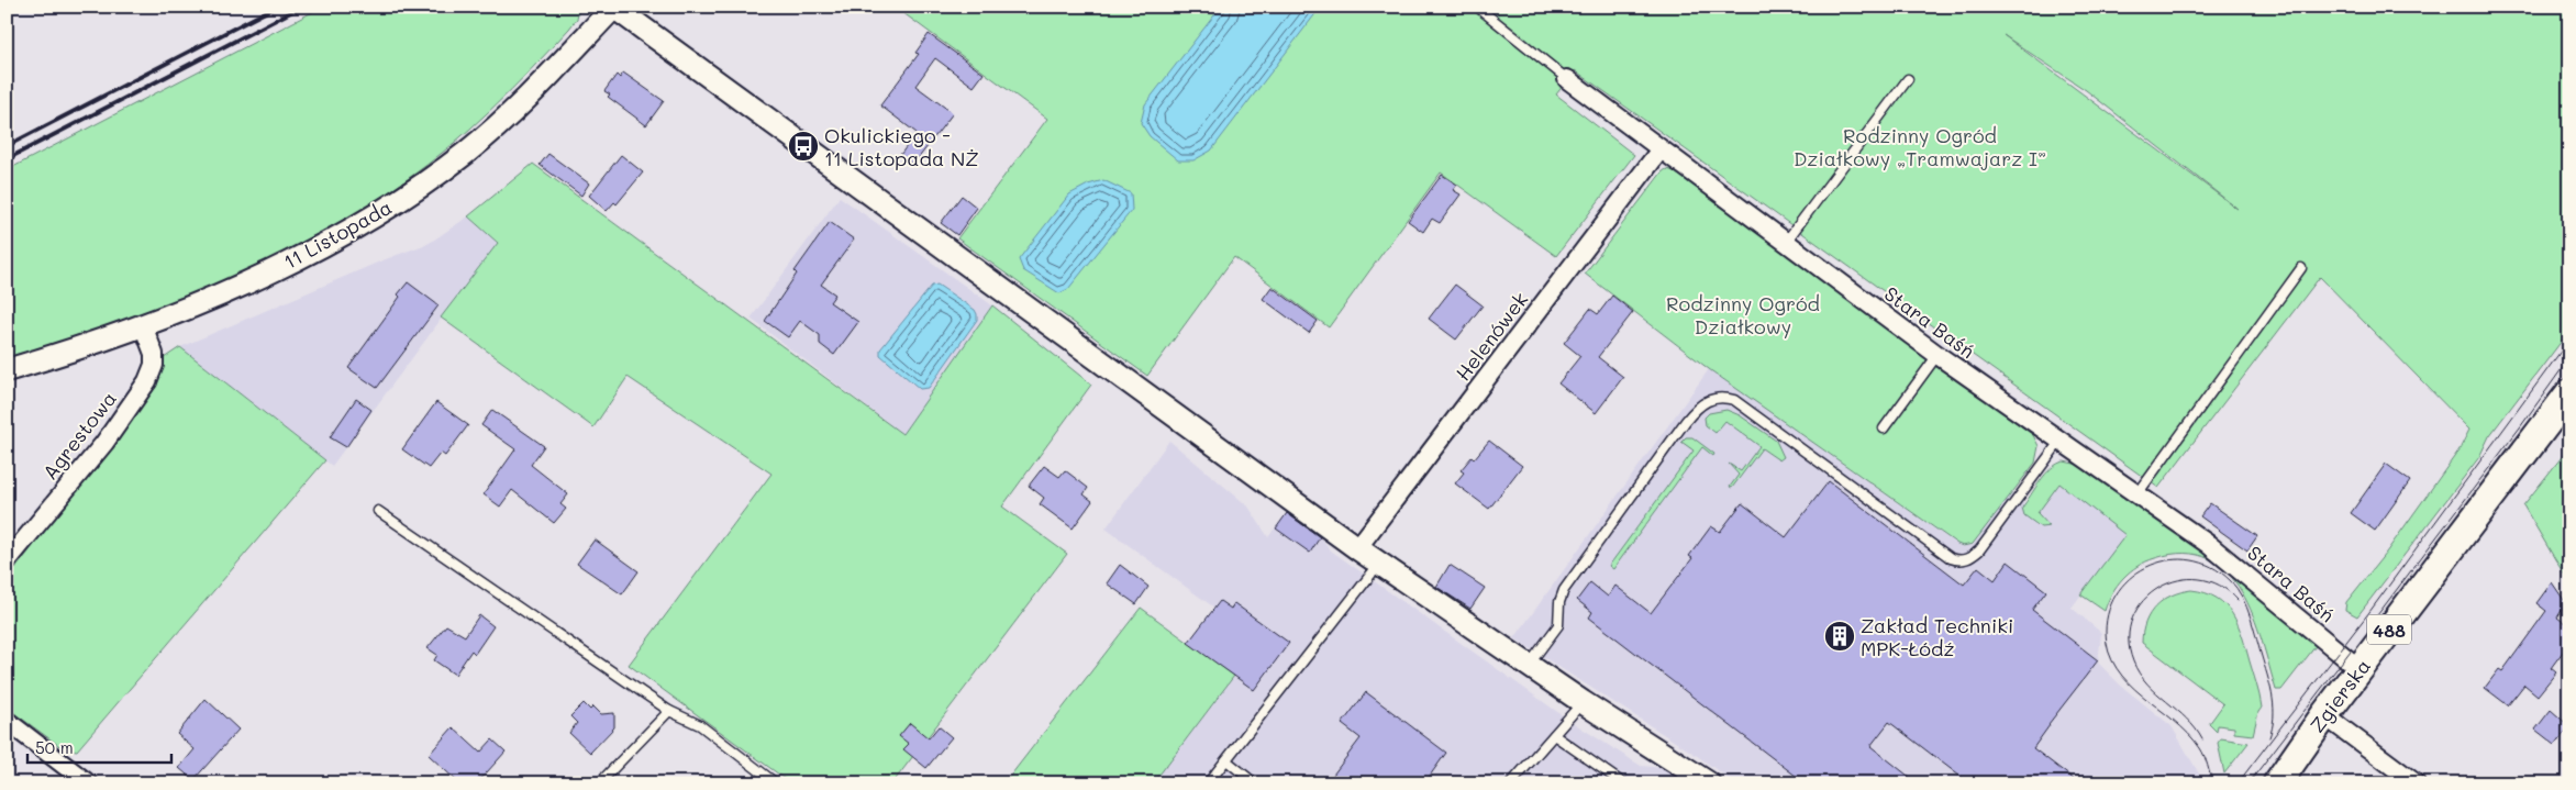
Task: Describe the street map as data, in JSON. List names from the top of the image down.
{
  "streets": {
    "main road": ["488", "Zgierska"],
    "street": [
      "11 Listopada",
      "Stara Baśń",
      "Helenówek",
      "Agrestowa"
    ]
  },
  "crossings": [
    ["11 Listopada", "Agrestowa"],
    ["Stara Baśń", "Helenówek"],
    ["Stara Baśń", "Zgierska"]
  ],
  "parks": ["Rodzinny Ogród Działkowy „Tramwajarz I”", "Rodzinny Ogród Działkowy"],
  "places": {
    "bus stop": ["Okulickiego - 11 Listopada NŻ"],
    "building": ["Zakład Techniki MPK-Łódź"]
  },
  "scale_bar": "50 m"
}
